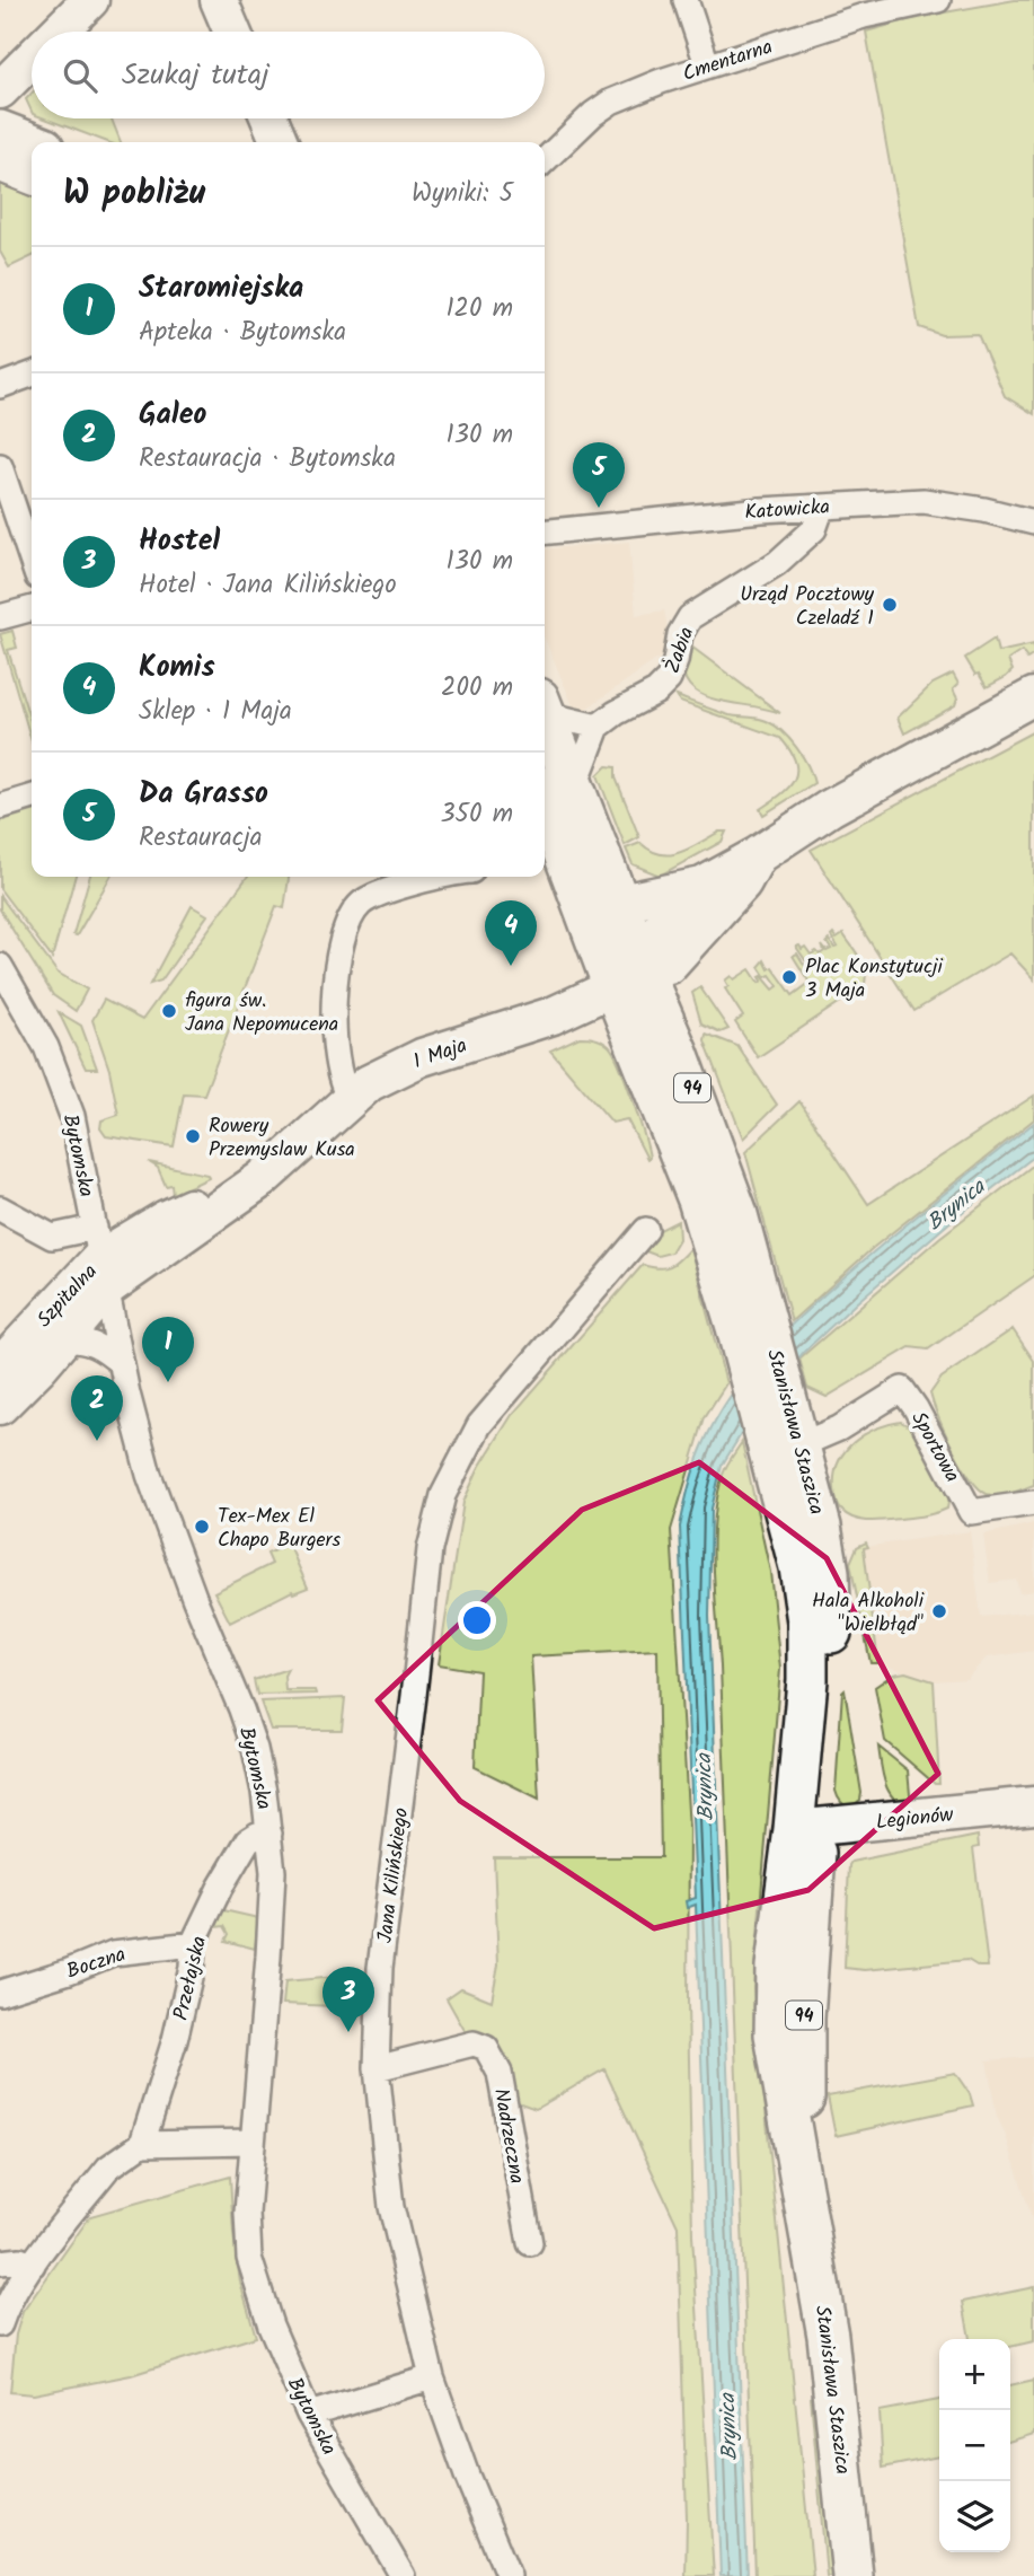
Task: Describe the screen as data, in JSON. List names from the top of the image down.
{
  "streets": {
    "main road": ["94", "Stanisława Staszica"],
    "street": [
      "Cmentarna",
      "Katowicka",
      "Żabia",
      "1 Maja",
      "Bytomska",
      "Szpitalna",
      "Sportowa",
      "Legionów",
      "Jana Kilińskiego",
      "Boczna",
      "Przełajska",
      "Nadrzeczna"
    ]
  },
  "crossings": [
    ["Katowicka", "Żabia"],
    ["1 Maja", "Bytomska"],
    ["1 Maja", "Szpitalna"],
    ["1 Maja", "Stanisława Staszica"],
    ["Bytomska", "Szpitalna"],
    ["Bytomska", "Przełajska"],
    ["Stanisława Staszica", "Sportowa"],
    ["Stanisława Staszica", "Legionów"],
    ["Jana Kilińskiego", "Nadrzeczna"],
    ["Boczna", "Przełajska"]
  ],
  "water": ["Brynica"],
  "places": [
    "Urząd Pocztowy Czeladź 1",
    "Plac Konstytucji 3 Maja",
    "figura św. Jana Nepomucena",
    "Rowery Przemyslaw Kusa",
    "Tex-Mex El Chapo Burgers",
    "Hala Alkoholi \"Wielbłąd\""
  ],
  "page": {
    "search": "Szukaj tutaj",
    "heading": ["W pobliżu", "Wyniki: 5"],
    "list": [
      {
        "mark": "1",
        "name": "Staromiejska",
        "note": "Apteka · Bytomska",
        "value": "120 m"
      },
      {
        "mark": "2",
        "name": "Galeo",
        "note": "Restauracja · Bytomska",
        "value": "130 m"
      },
      {
        "mark": "3",
        "name": "Hostel",
        "note": "Hotel · Jana Kilińskiego",
        "value": "130 m"
      },
      {
        "mark": "4",
        "name": "Komis",
        "note": "Sklep · 1 Maja",
        "value": "200 m"
      },
      {
        "mark": "5",
        "name": "Da Grasso",
        "note": "Restauracja",
        "value": "350 m"
      }
    ],
    "pins": [
      "5",
      "4",
      "1",
      "2",
      "3"
    ],
    "map_buttons": ["+", "−"]
  }
}
